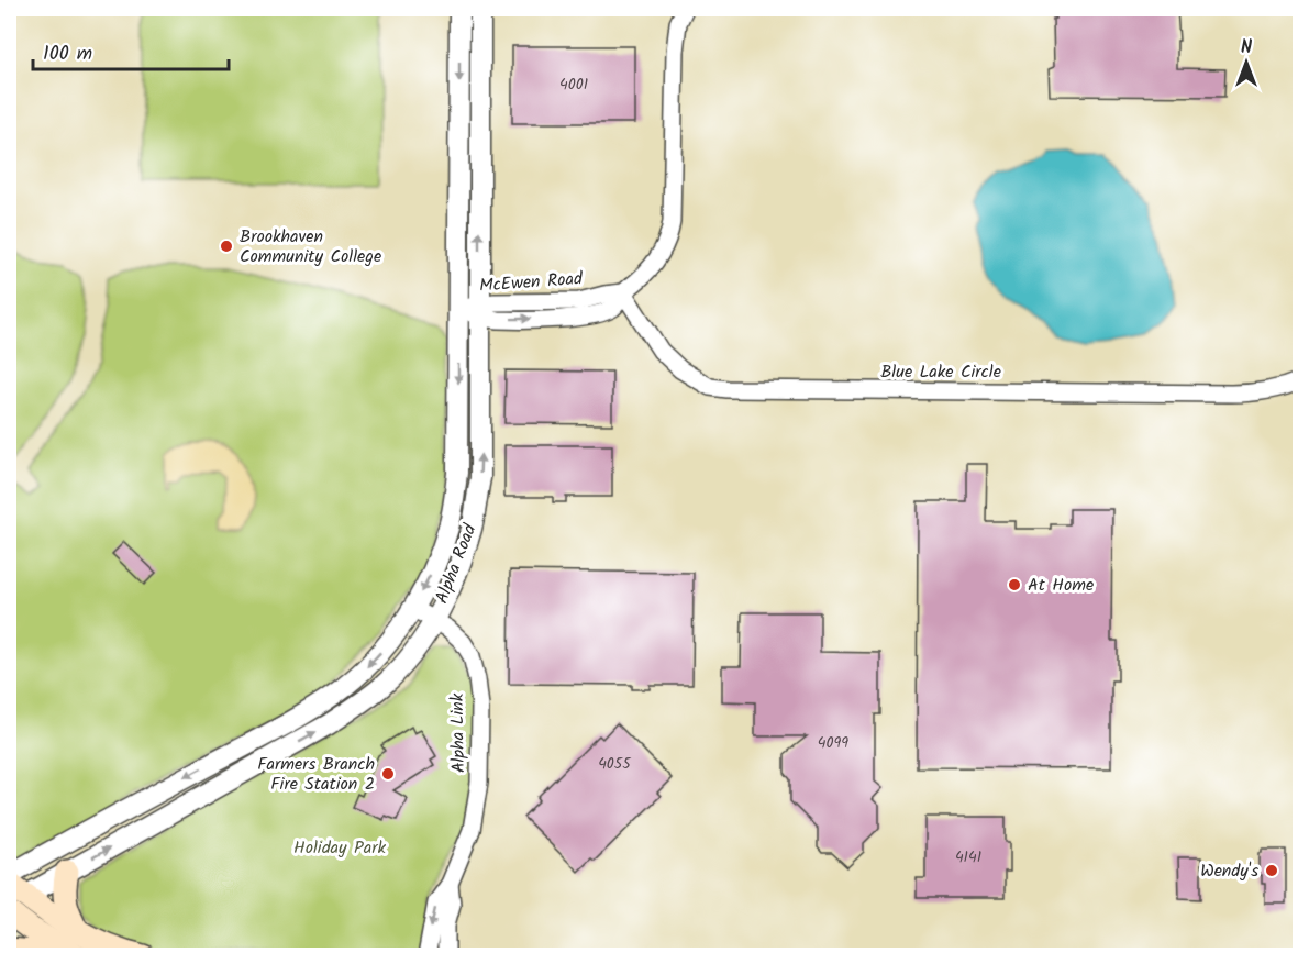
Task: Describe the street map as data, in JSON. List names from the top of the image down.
{
  "streets": {
    "street": [
      "McEwen Road",
      "Blue Lake Circle",
      "Alpha Road",
      "Alpha Link"
    ]
  },
  "crossings": [
    ["McEwen Road", "Blue Lake Circle"],
    ["McEwen Road", "Alpha Road"],
    ["Alpha Road", "Alpha Link"]
  ],
  "parks": ["Holiday Park"],
  "places": [
    "Brookhaven Community College",
    "At Home",
    "Farmers Branch Fire Station 2",
    "Wendy's"
  ],
  "house_numbers": [
    "4001",
    "4099",
    "4055",
    "4141"
  ],
  "scale_bar": "100 m",
  "north": "top"
}
